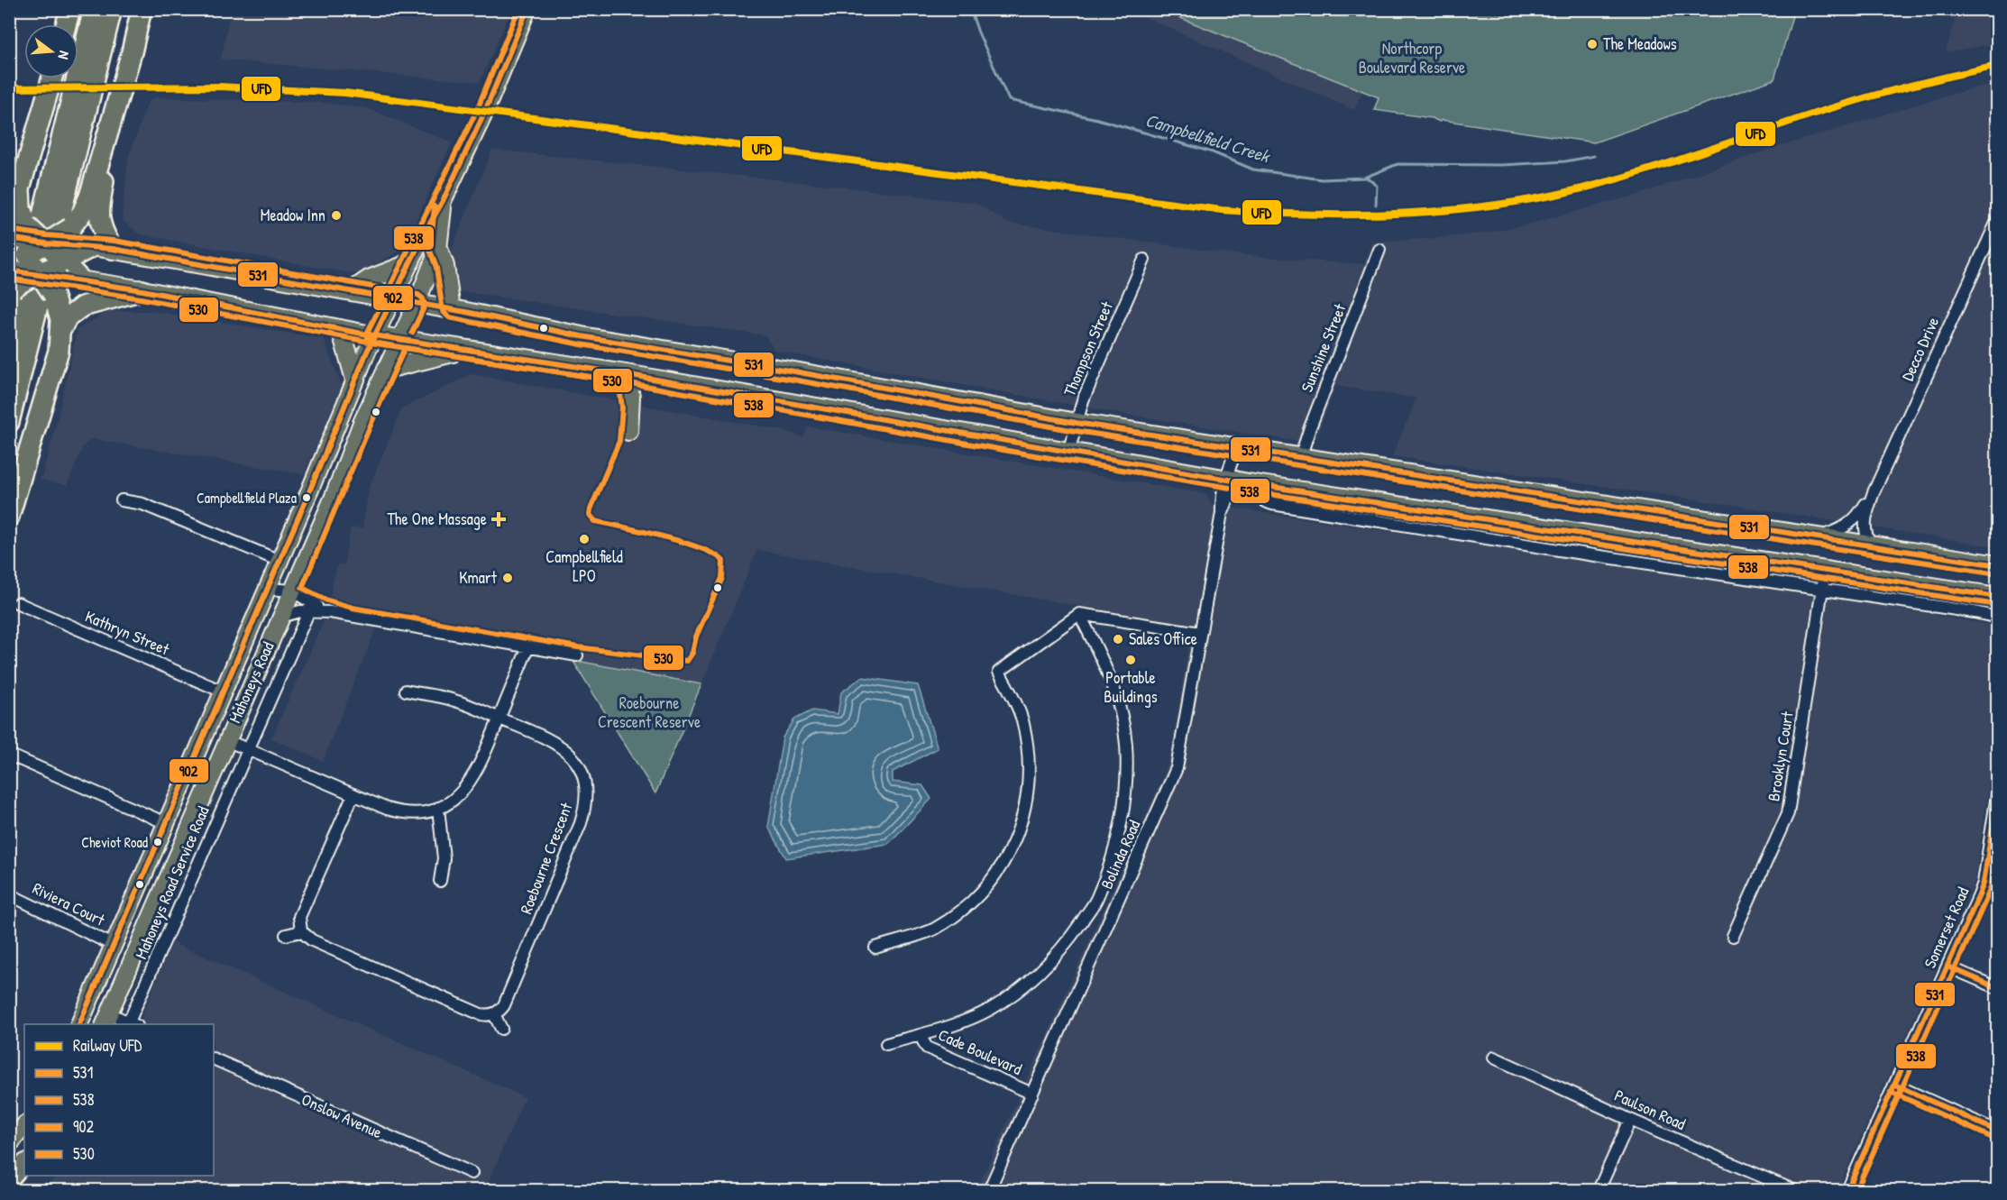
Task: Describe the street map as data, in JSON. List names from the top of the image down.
{
  "streets": {
    "main road": ["Mahoneys Road"],
    "street": [
      "Sunshine Street",
      "Thompson Street",
      "Decco Drive",
      "Kathryn Street",
      "Brooklyn Court",
      "Bolinda Road",
      "Roebourne Crescent",
      "Mahoneys Road Service Road",
      "Riviera Court",
      "Somerset Road",
      "Cade Boulevard",
      "Paulson Road",
      "Onslow Avenue"
    ]
  },
  "crossings": [
    ["Kathryn Street", "Mahoneys Road"],
    ["Mahoneys Road", "Riviera Court"],
    ["Bolinda Road", "Cade Boulevard"]
  ],
  "water": ["Campbellfield Creek"],
  "parks": ["Northcorp Boulevard Reserve", "Roebourne Crescent Reserve"],
  "places": {
    "other": [
      "The Meadows",
      "Meadow Inn",
      "Campbellfield Plaza",
      "Campbellfield LPO",
      "Kmart",
      "Sales Office",
      "Portable Buildings",
      "Cheviot Road"
    ],
    "health": ["The One Massage"]
  },
  "lines": [
    "transit line 538",
    "transit line 902",
    "rail line UFD",
    "transit line 530",
    "transit line 531"
  ],
  "legend": [
    "Railway UFD",
    "531",
    "538",
    "902",
    "530"
  ],
  "north": "right"
}
